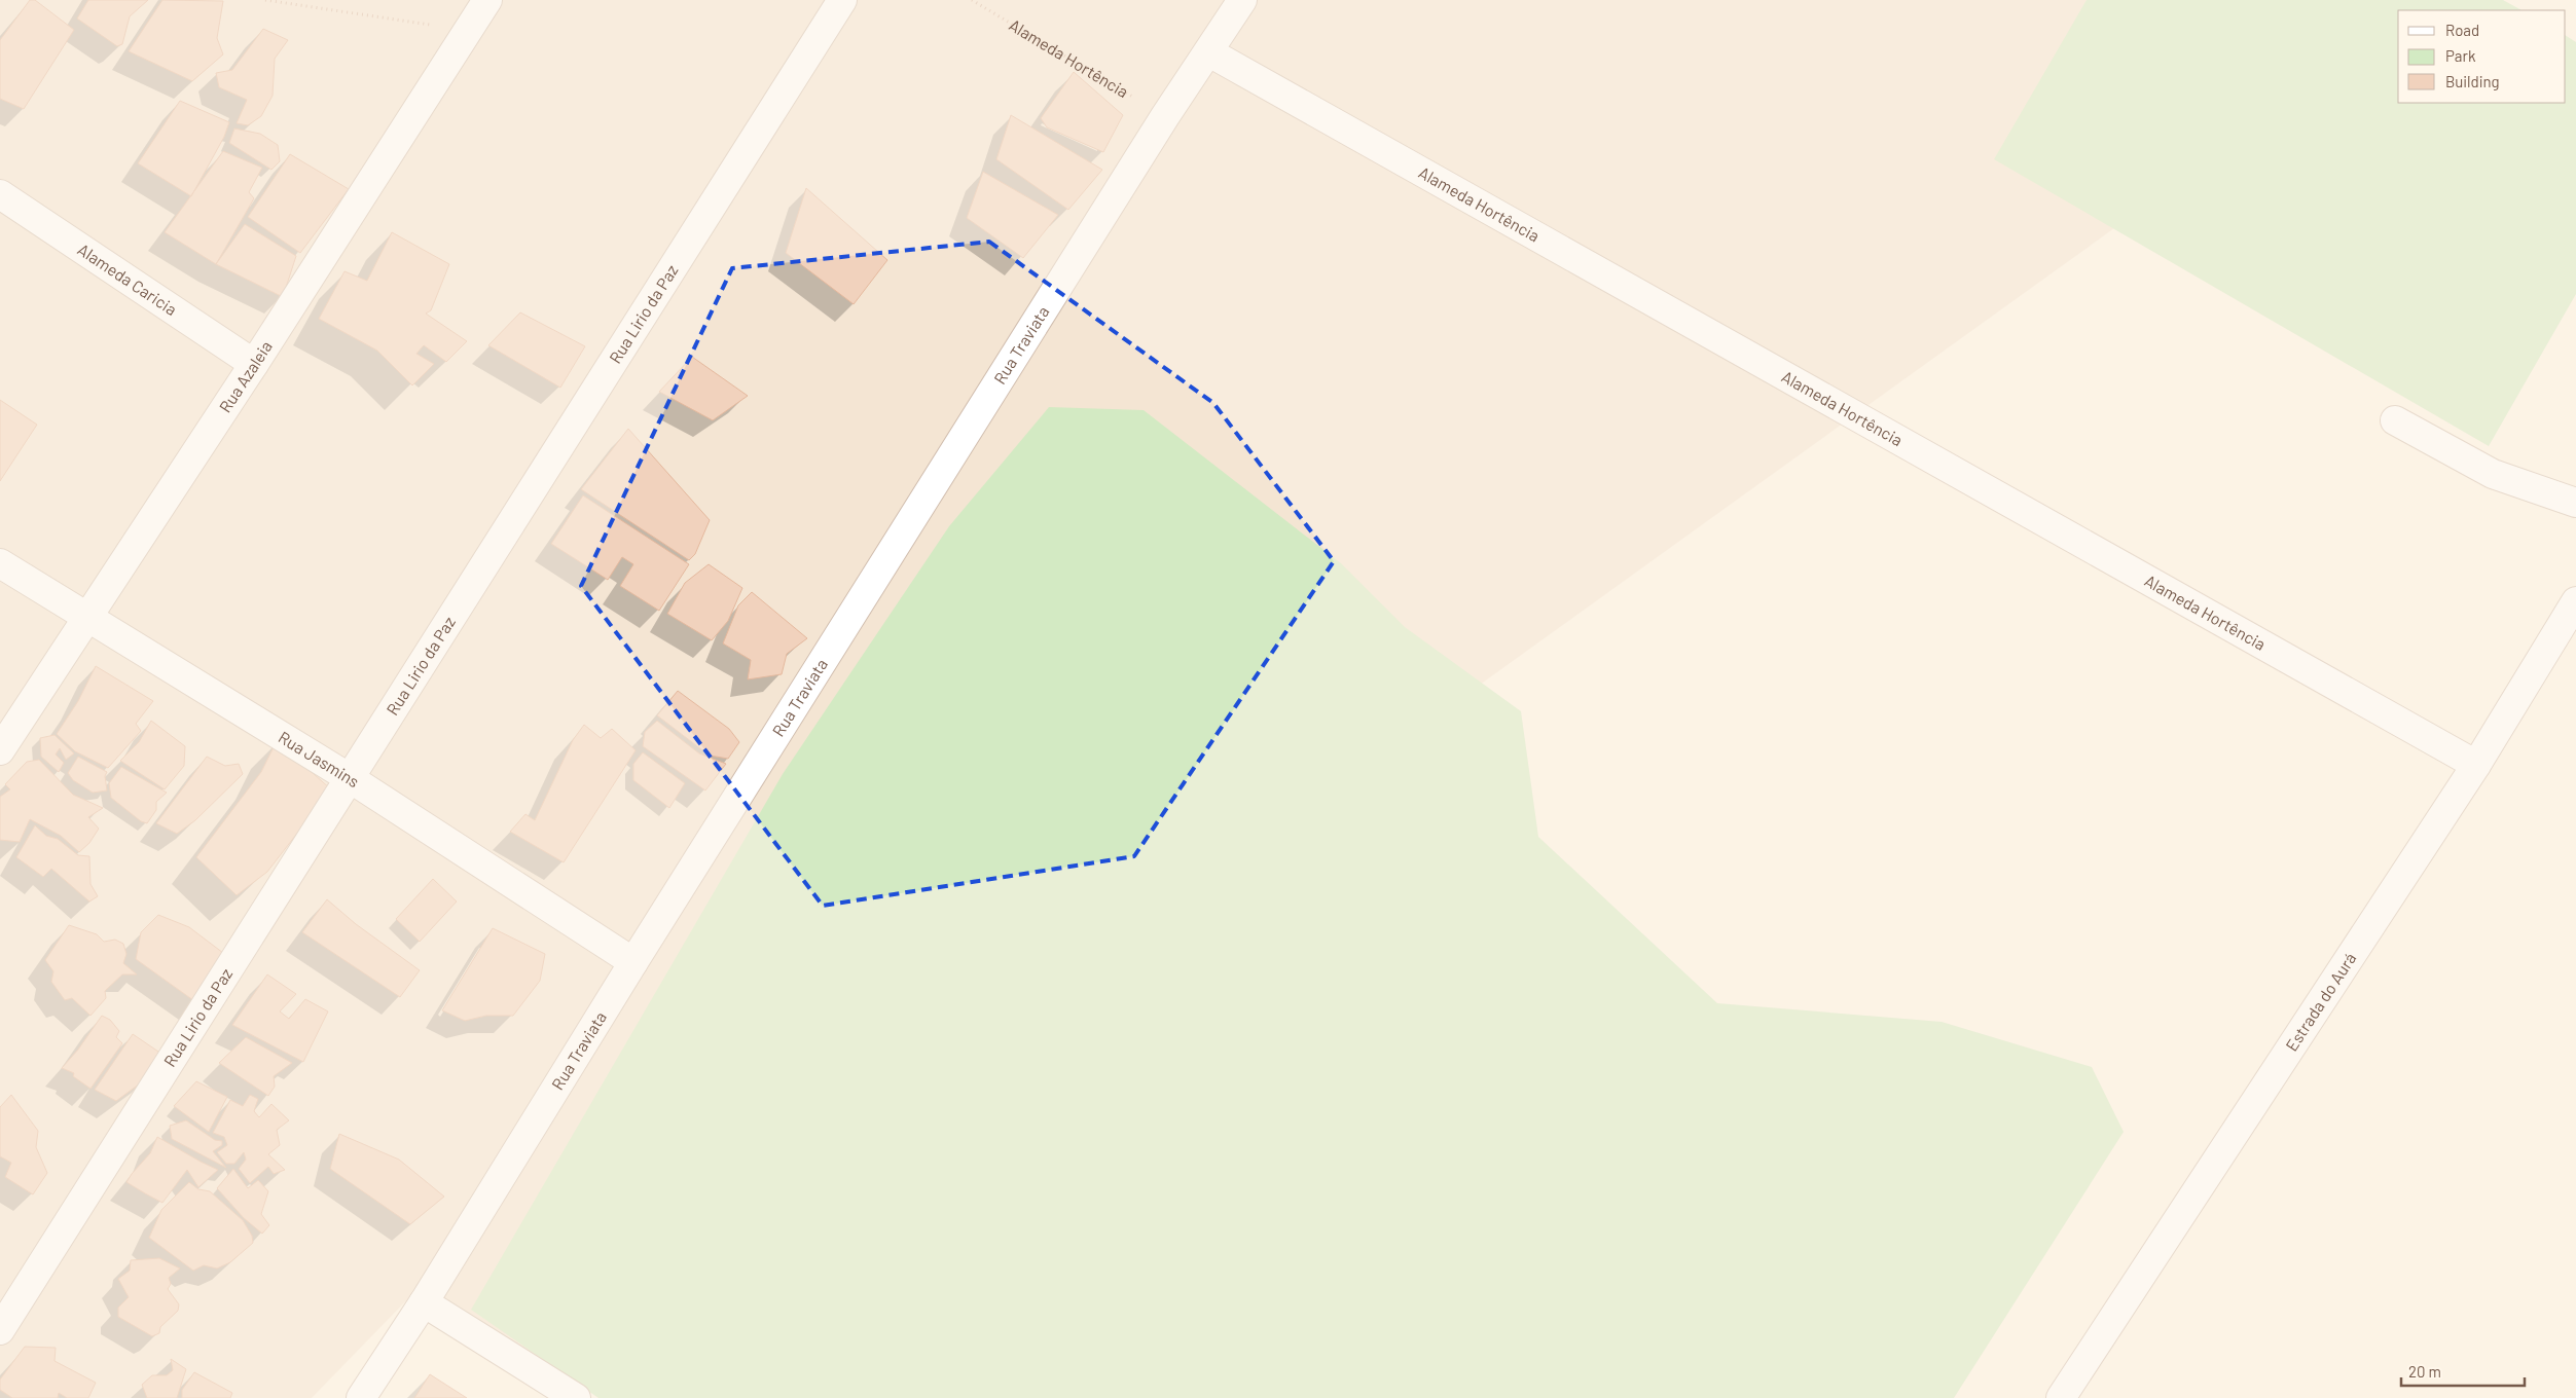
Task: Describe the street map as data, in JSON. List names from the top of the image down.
{
  "streets": {
    "street": [
      "Alameda Hortência",
      "Alameda Caricia",
      "Rua Lirio da Paz",
      "Rua Traviata",
      "Rua Azaleia",
      "Rua Jasmins",
      "Estrada do Aurá"
    ]
  },
  "crossings": [
    ["Alameda Hortência", "Rua Traviata"],
    ["Alameda Hortência", "Estrada do Aurá"],
    ["Alameda Caricia", "Rua Azaleia"],
    ["Rua Lirio da Paz", "Rua Jasmins"],
    ["Rua Traviata", "Rua Jasmins"],
    ["Rua Azaleia", "Rua Jasmins"]
  ],
  "legend": ["Road", "Park", "Building"],
  "scale_bar": "20 m"
}
